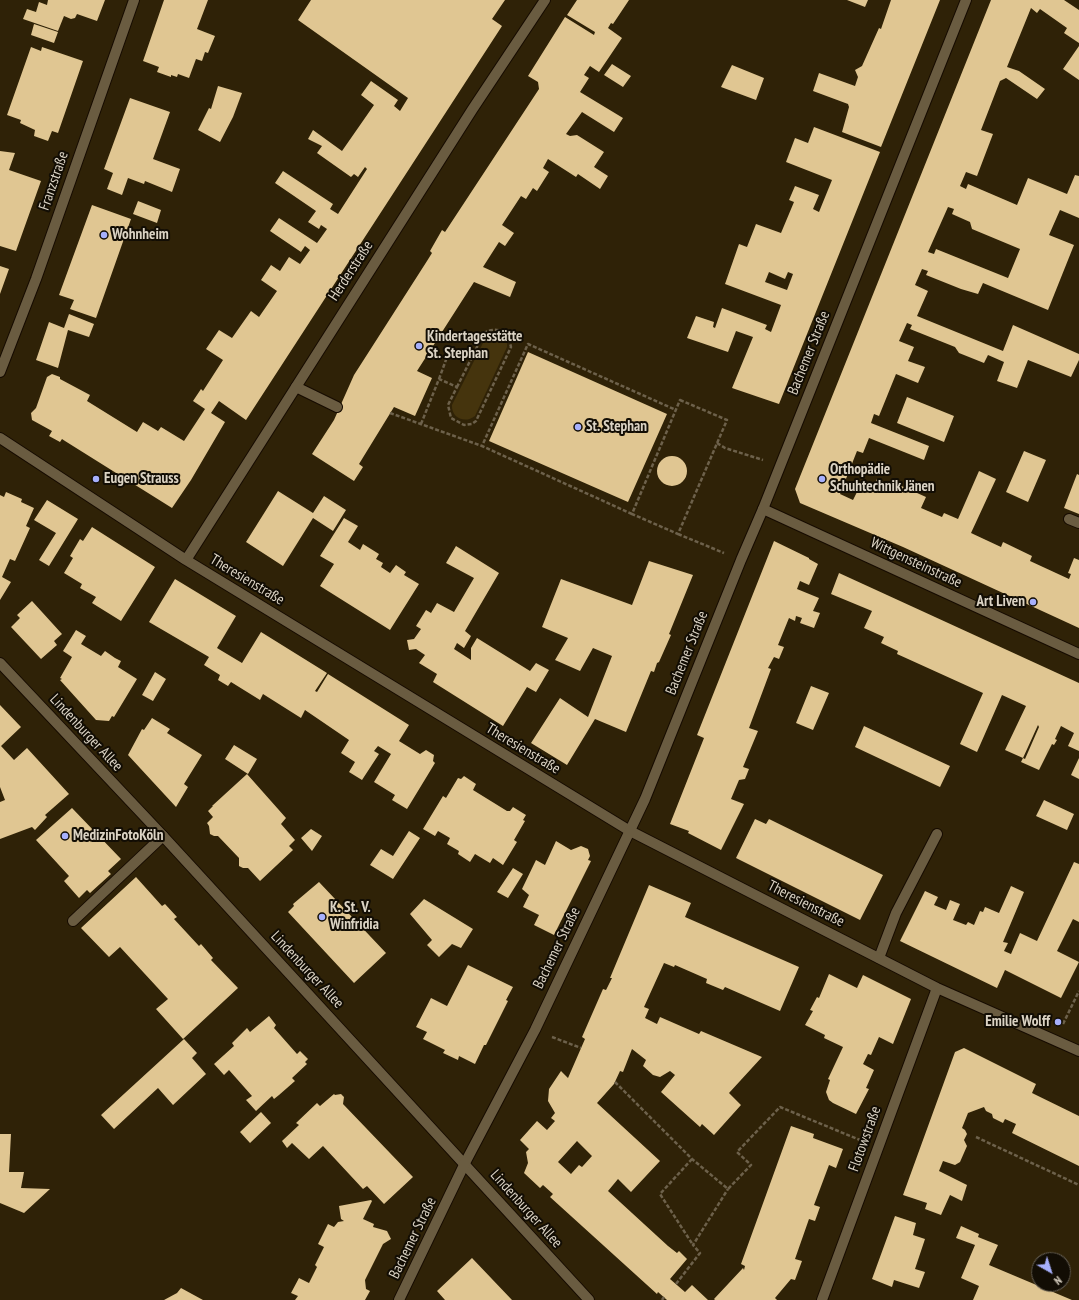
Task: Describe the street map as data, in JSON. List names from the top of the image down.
{
  "streets": {
    "street": [
      "Franzstraße",
      "Herderstraße",
      "Bachemer Straße",
      "Wittgensteinstraße",
      "Theresienstraße",
      "Lindenburger Allee",
      "Flotowstraße"
    ]
  },
  "crossings": [
    ["Herderstraße", "Theresienstraße"],
    ["Bachemer Straße", "Wittgensteinstraße"],
    ["Bachemer Straße", "Theresienstraße"],
    ["Bachemer Straße", "Lindenburger Allee"],
    ["Theresienstraße", "Flotowstraße"]
  ],
  "places": [
    "Wohnheim",
    "Kindertagesstätte St. Stephan",
    "St. Stephan",
    "Eugen Strauss",
    "Orthopädie Schuhtechnik Jänen",
    "Art Liven",
    "MedizinFotoKöln",
    "K. St. V. Winfridia",
    "Emilie Wolff"
  ],
  "north": "bottom right"
}
